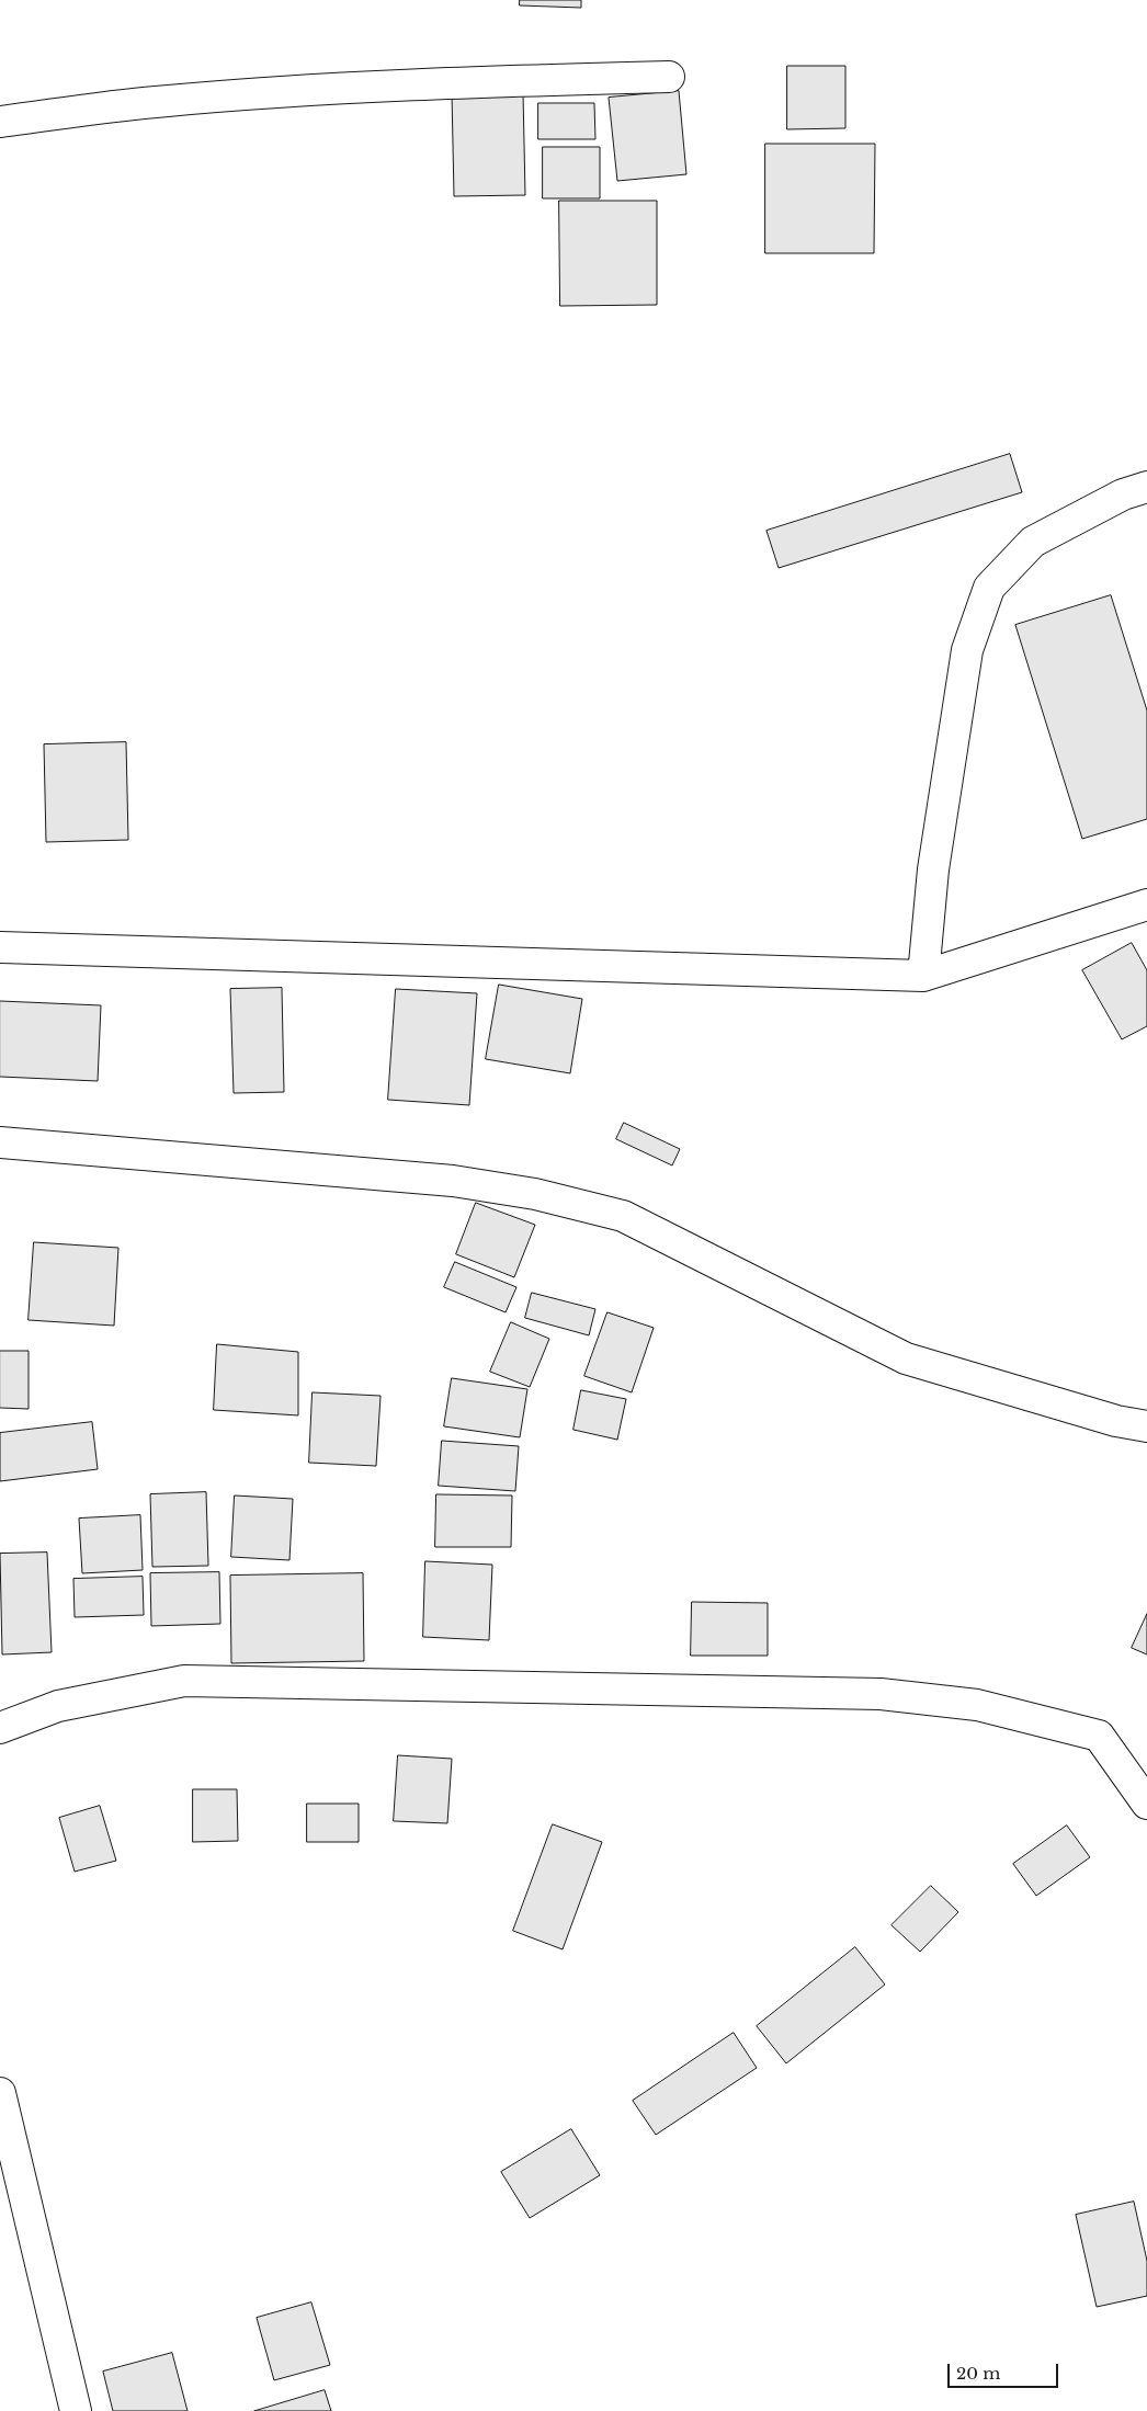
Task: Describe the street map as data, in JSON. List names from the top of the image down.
{
  "scale_bar": "20 m"
}
